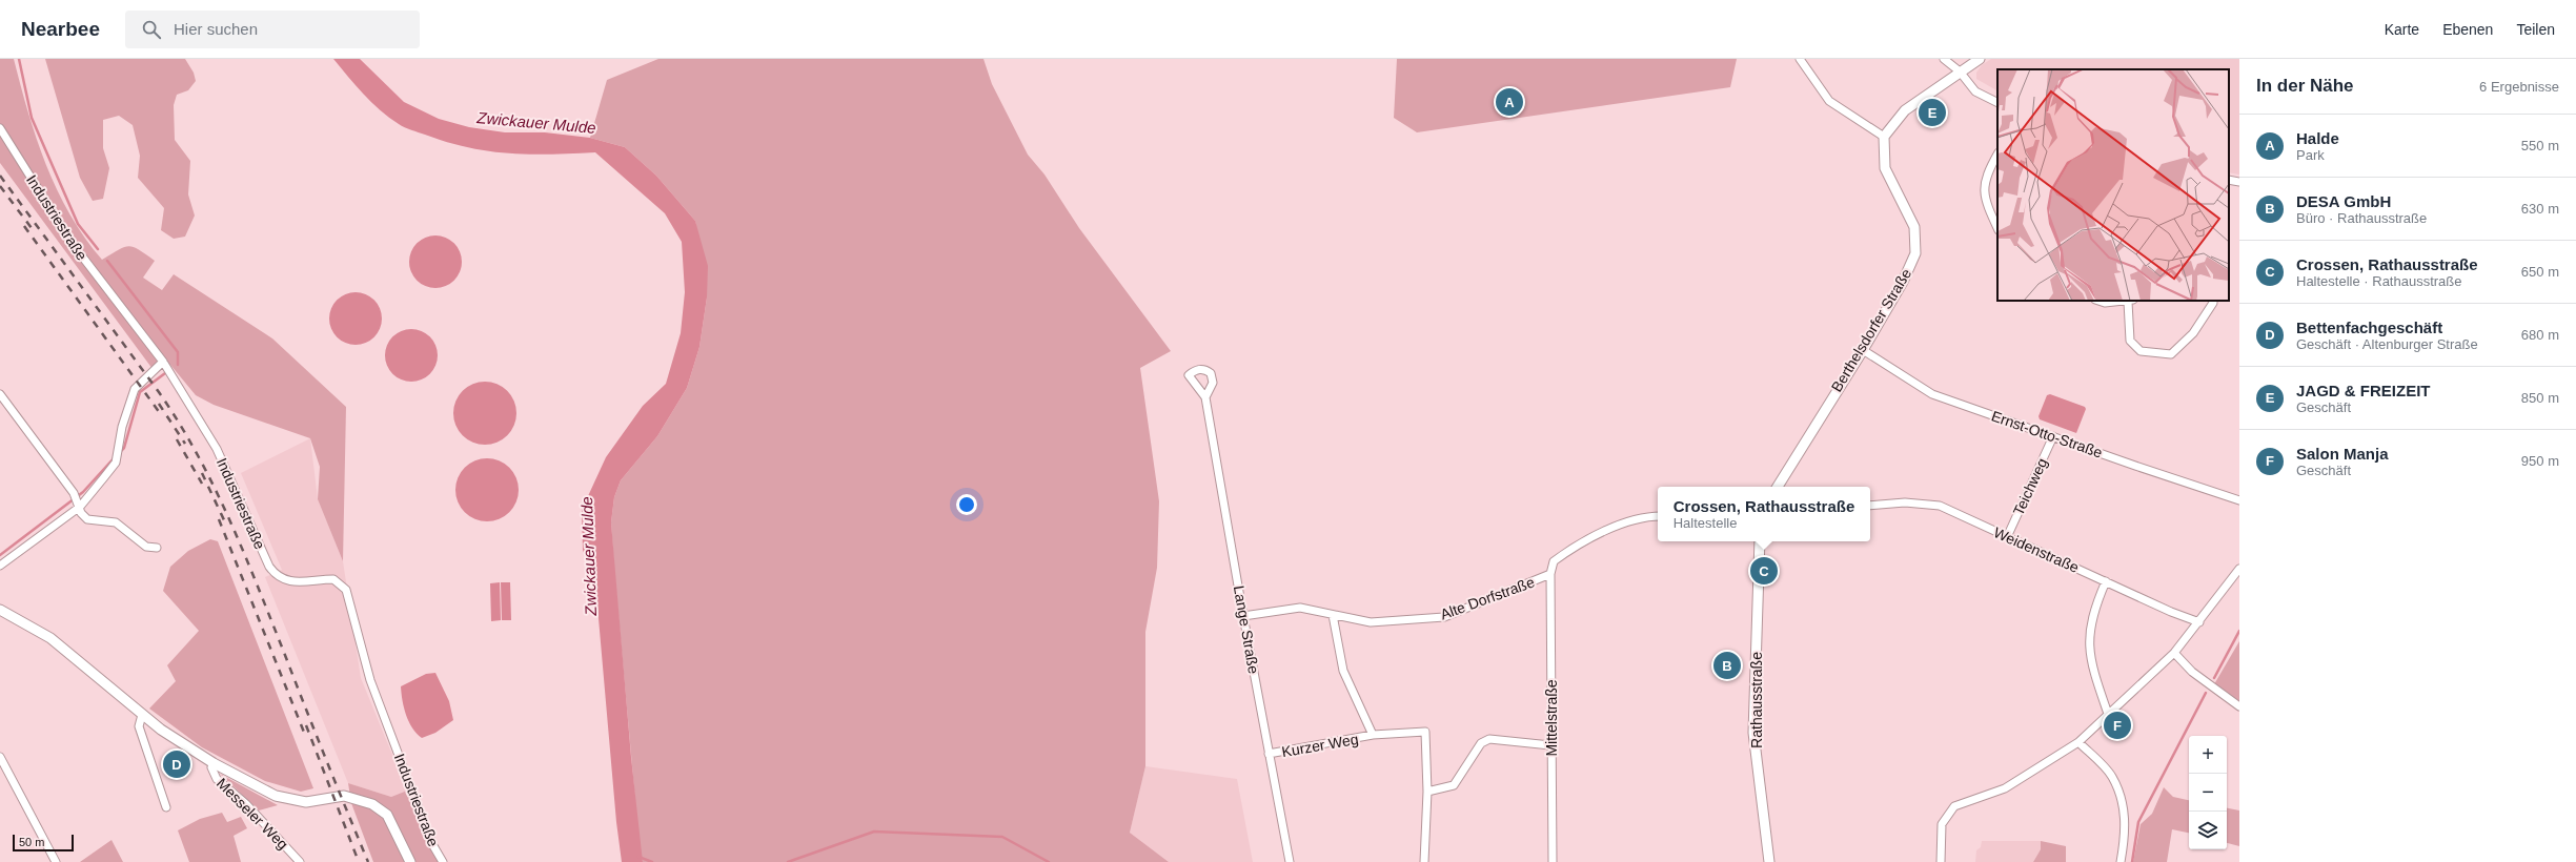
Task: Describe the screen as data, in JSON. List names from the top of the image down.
{
  "streets": {
    "street": [
      "Industriestraße",
      "Berthelsdorfer Straße",
      "Ernst-Otto-Straße",
      "Teichweg",
      "Weidenstraße",
      "Alte Dorfstraße",
      "Lange Straße",
      "Rathausstraße",
      "Mittelstraße",
      "Kurzer Weg",
      "Messeler Weg"
    ]
  },
  "crossings": [
    ["Berthelsdorfer Straße", "Ernst-Otto-Straße"],
    ["Ernst-Otto-Straße", "Teichweg"],
    ["Teichweg", "Weidenstraße"],
    ["Alte Dorfstraße", "Lange Straße"],
    ["Alte Dorfstraße", "Mittelstraße"],
    ["Lange Straße", "Kurzer Weg"]
  ],
  "water": ["Zwickauer Mulde"],
  "scale_bar": "50 m",
  "page": {
    "header": "Nearbee",
    "search": "Hier suchen",
    "nav": ["Karte", "Ebenen", "Teilen"],
    "heading": ["In der Nähe", "6 Ergebnisse"],
    "pins": [
      "A",
      "E",
      "C",
      "B",
      "F",
      "D"
    ],
    "list": [
      {
        "mark": "A",
        "name": "Halde",
        "note": "Park",
        "value": "550 m"
      },
      {
        "mark": "B",
        "name": "DESA GmbH",
        "note": "Büro · Rathausstraße",
        "value": "630 m"
      },
      {
        "mark": "C",
        "name": "Crossen, Rathausstraße",
        "note": "Haltestelle · Rathausstraße",
        "value": "650 m"
      },
      {
        "mark": "D",
        "name": "Bettenfachgeschäft",
        "note": "Geschäft · Altenburger Straße",
        "value": "680 m"
      },
      {
        "mark": "E",
        "name": "JAGD & FREIZEIT",
        "note": "Geschäft",
        "value": "850 m"
      },
      {
        "mark": "F",
        "name": "Salon Manja",
        "note": "Geschäft",
        "value": "950 m"
      }
    ],
    "popup": ["Crossen, Rathausstraße", "Haltestelle"],
    "map_buttons": ["+", "−"],
    "scale": "50 m"
  }
}
